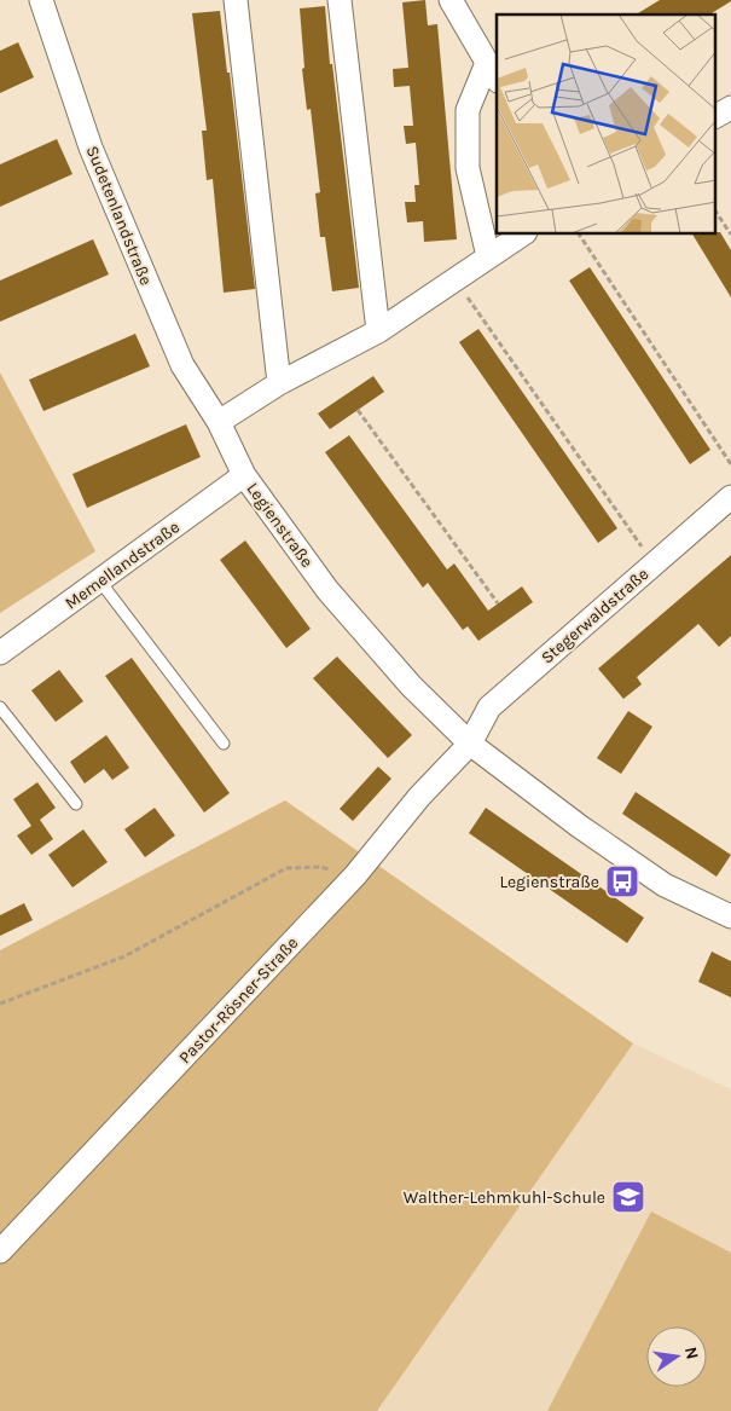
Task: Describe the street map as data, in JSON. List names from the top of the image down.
{
  "streets": {
    "street": [
      "Sudetenlandstraße",
      "Legienstraße",
      "Memellandstraße",
      "Stegerwaldstraße",
      "Pastor-Rösner-Straße"
    ]
  },
  "crossings": [
    ["Sudetenlandstraße", "Legienstraße"],
    ["Sudetenlandstraße", "Memellandstraße"],
    ["Legienstraße", "Memellandstraße"],
    ["Legienstraße", "Stegerwaldstraße"],
    ["Legienstraße", "Pastor-Rösner-Straße"],
    ["Stegerwaldstraße", "Pastor-Rösner-Straße"]
  ],
  "places": {
    "bus stop": ["Legienstraße"],
    "school or university": ["Walther-Lehmkuhl-Schule"]
  },
  "north": "right"
}
